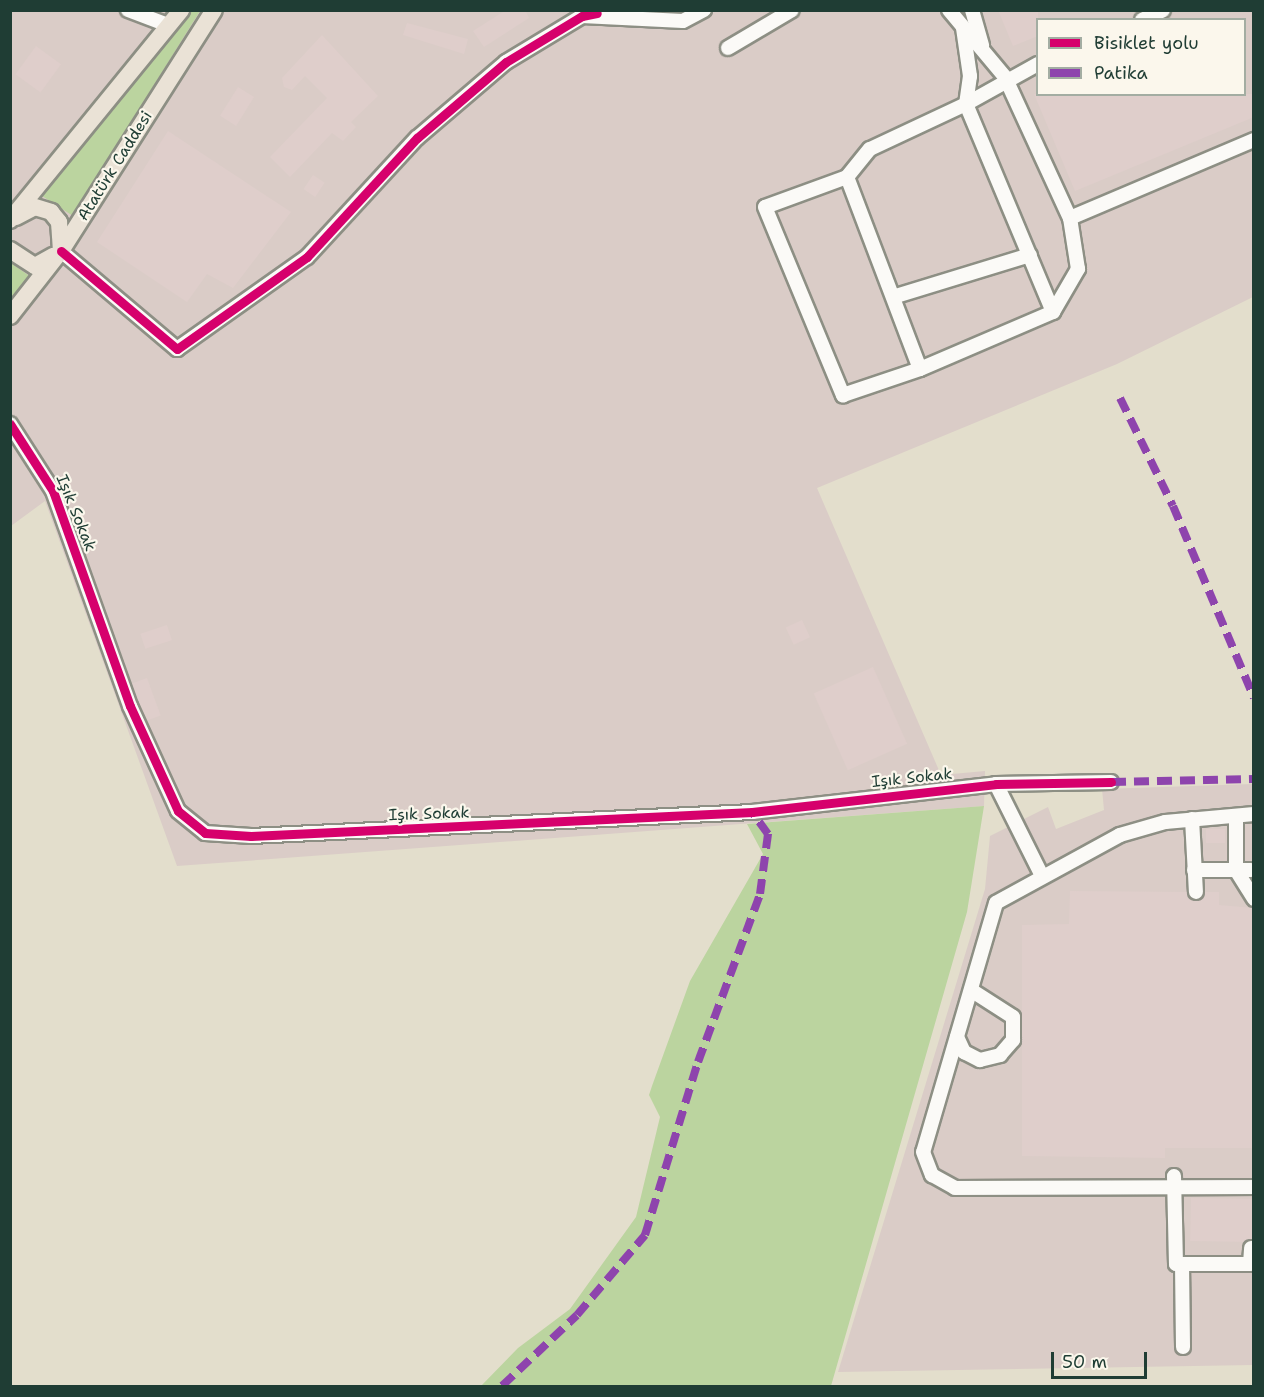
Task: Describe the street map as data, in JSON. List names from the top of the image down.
{
  "streets": {
    "main road": ["Atatürk Caddesi"],
    "street": ["Işık Sokak"]
  },
  "legend": ["Bisiklet yolu", "Patika"],
  "scale_bar": "50 m"
}
